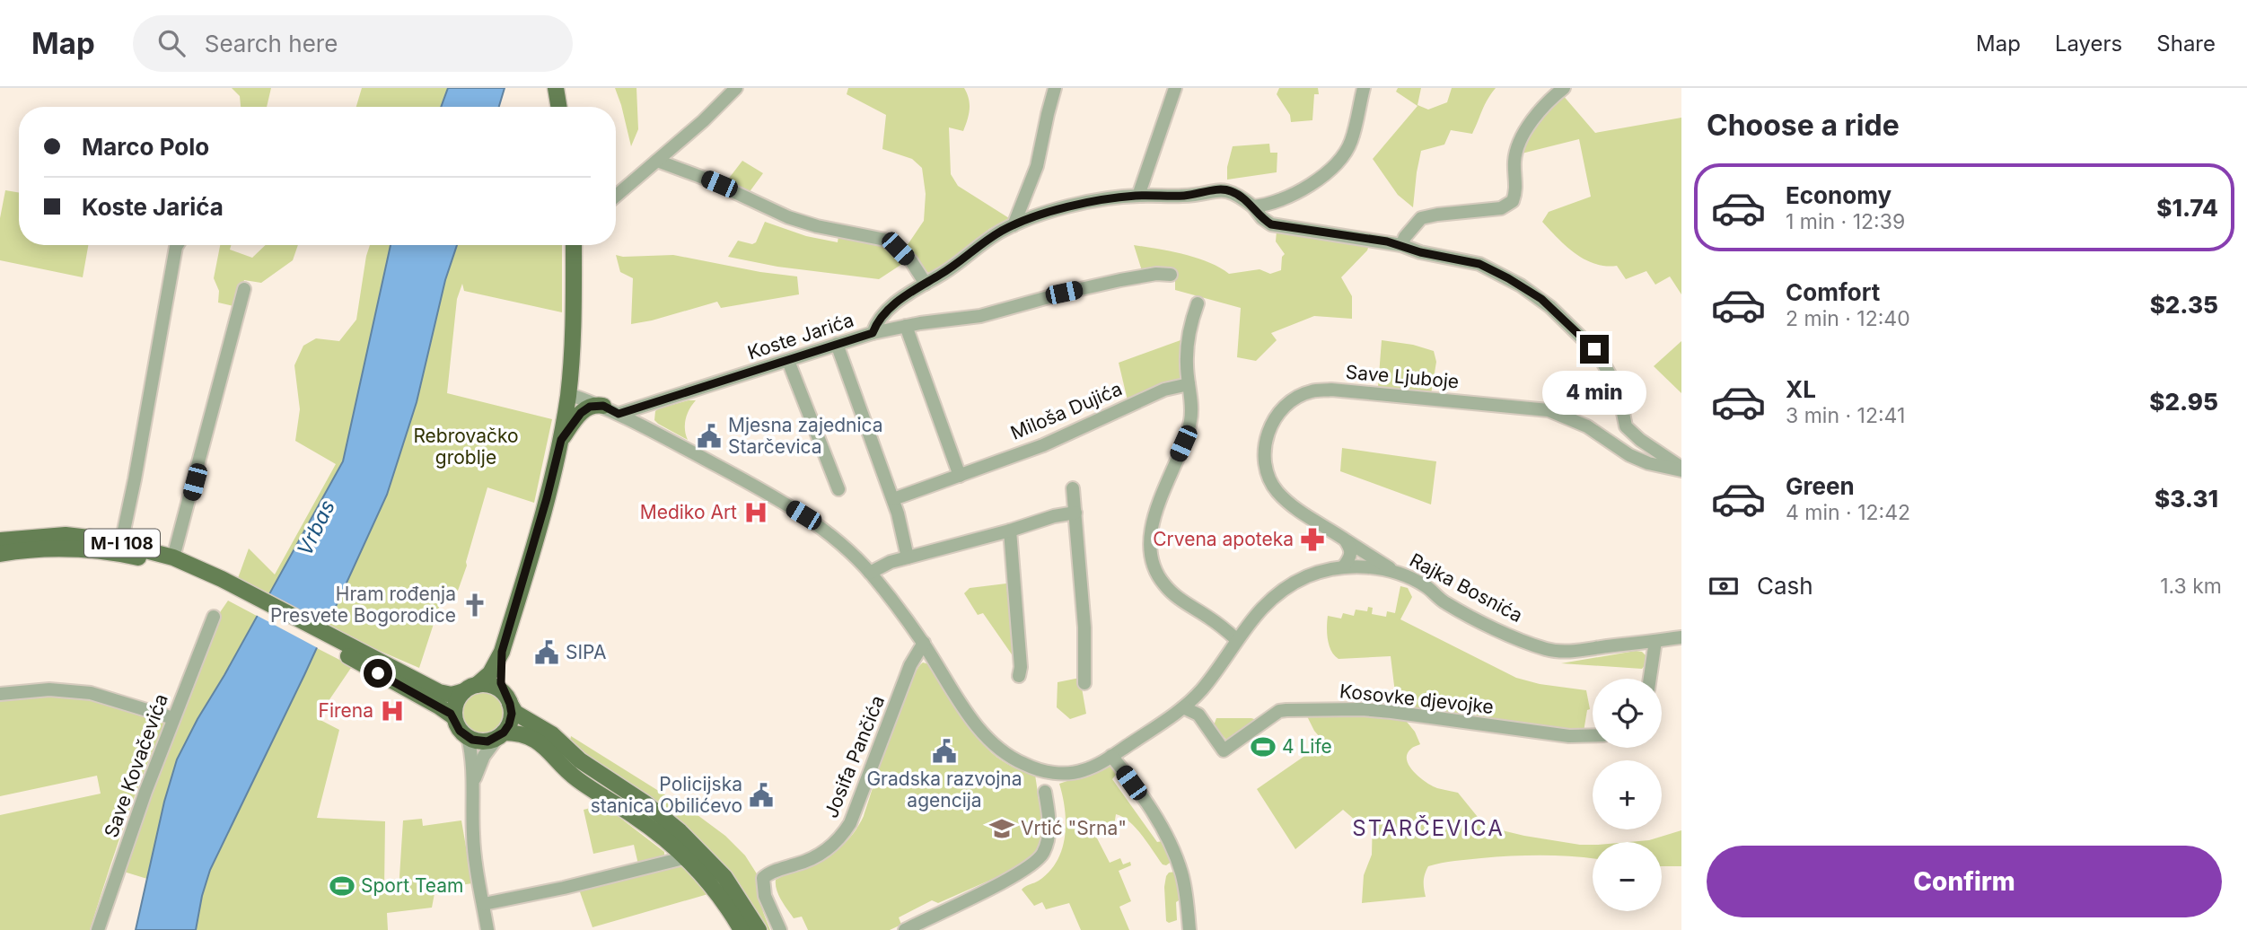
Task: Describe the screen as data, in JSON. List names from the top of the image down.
{
  "streets": {
    "main road": ["M-I 108"],
    "street": [
      "Koste Jarića",
      "Save Ljuboje",
      "Miloša Dujića",
      "Rajka Bosnića",
      "Kosovke djevojke",
      "Josifa Pančića",
      "Save Kovačevića"
    ]
  },
  "crossings": [
    ["Koste Jarića", "Save Ljuboje"],
    ["Koste Jarića", "Rajka Bosnića"],
    ["Save Ljuboje", "Rajka Bosnića"],
    ["Rajka Bosnića", "Kosovke djevojke"],
    ["Rajka Bosnića", "Josifa Pančića"]
  ],
  "districts": ["STARČEVICA"],
  "water": ["Vrbas"],
  "parks": ["Rebrovačko groblje"],
  "places": {
    "public building": [
      "Mjesna zajednica Starčevica",
      "SIPA",
      "Gradska razvojna agencija",
      "Policijska stanica Obilićevo"
    ],
    "hospital": ["Mediko Art", "Firena"],
    "pharmacy": ["Crvena apoteka"],
    "church": ["Hram rođenja Presvete Bogorodice"],
    "sports": ["4 Life", "Sport Team"],
    "school or university": ["Vrtić \"Srna\""]
  },
  "page": {
    "header": "Map",
    "search": "Search here",
    "nav": ["Map", "Layers", "Share"],
    "heading": "Choose a ride",
    "banner": ["Marco Polo", "Koste Jarića"],
    "list": [
      {
        "name": "Economy",
        "note": "1 min · 12:39",
        "value": "$1.74"
      },
      {
        "name": "Comfort",
        "note": "2 min · 12:40",
        "value": "$2.35"
      },
      {
        "name": "XL",
        "note": "3 min · 12:41",
        "value": "$2.95"
      },
      {
        "name": "Green",
        "note": "4 min · 12:42",
        "value": "$3.31"
      }
    ],
    "bubble": "4 min",
    "pay": ["Cash", "1.3 km"],
    "map_buttons": ["+", "−"],
    "buttons": "Confirm"
  }
}
